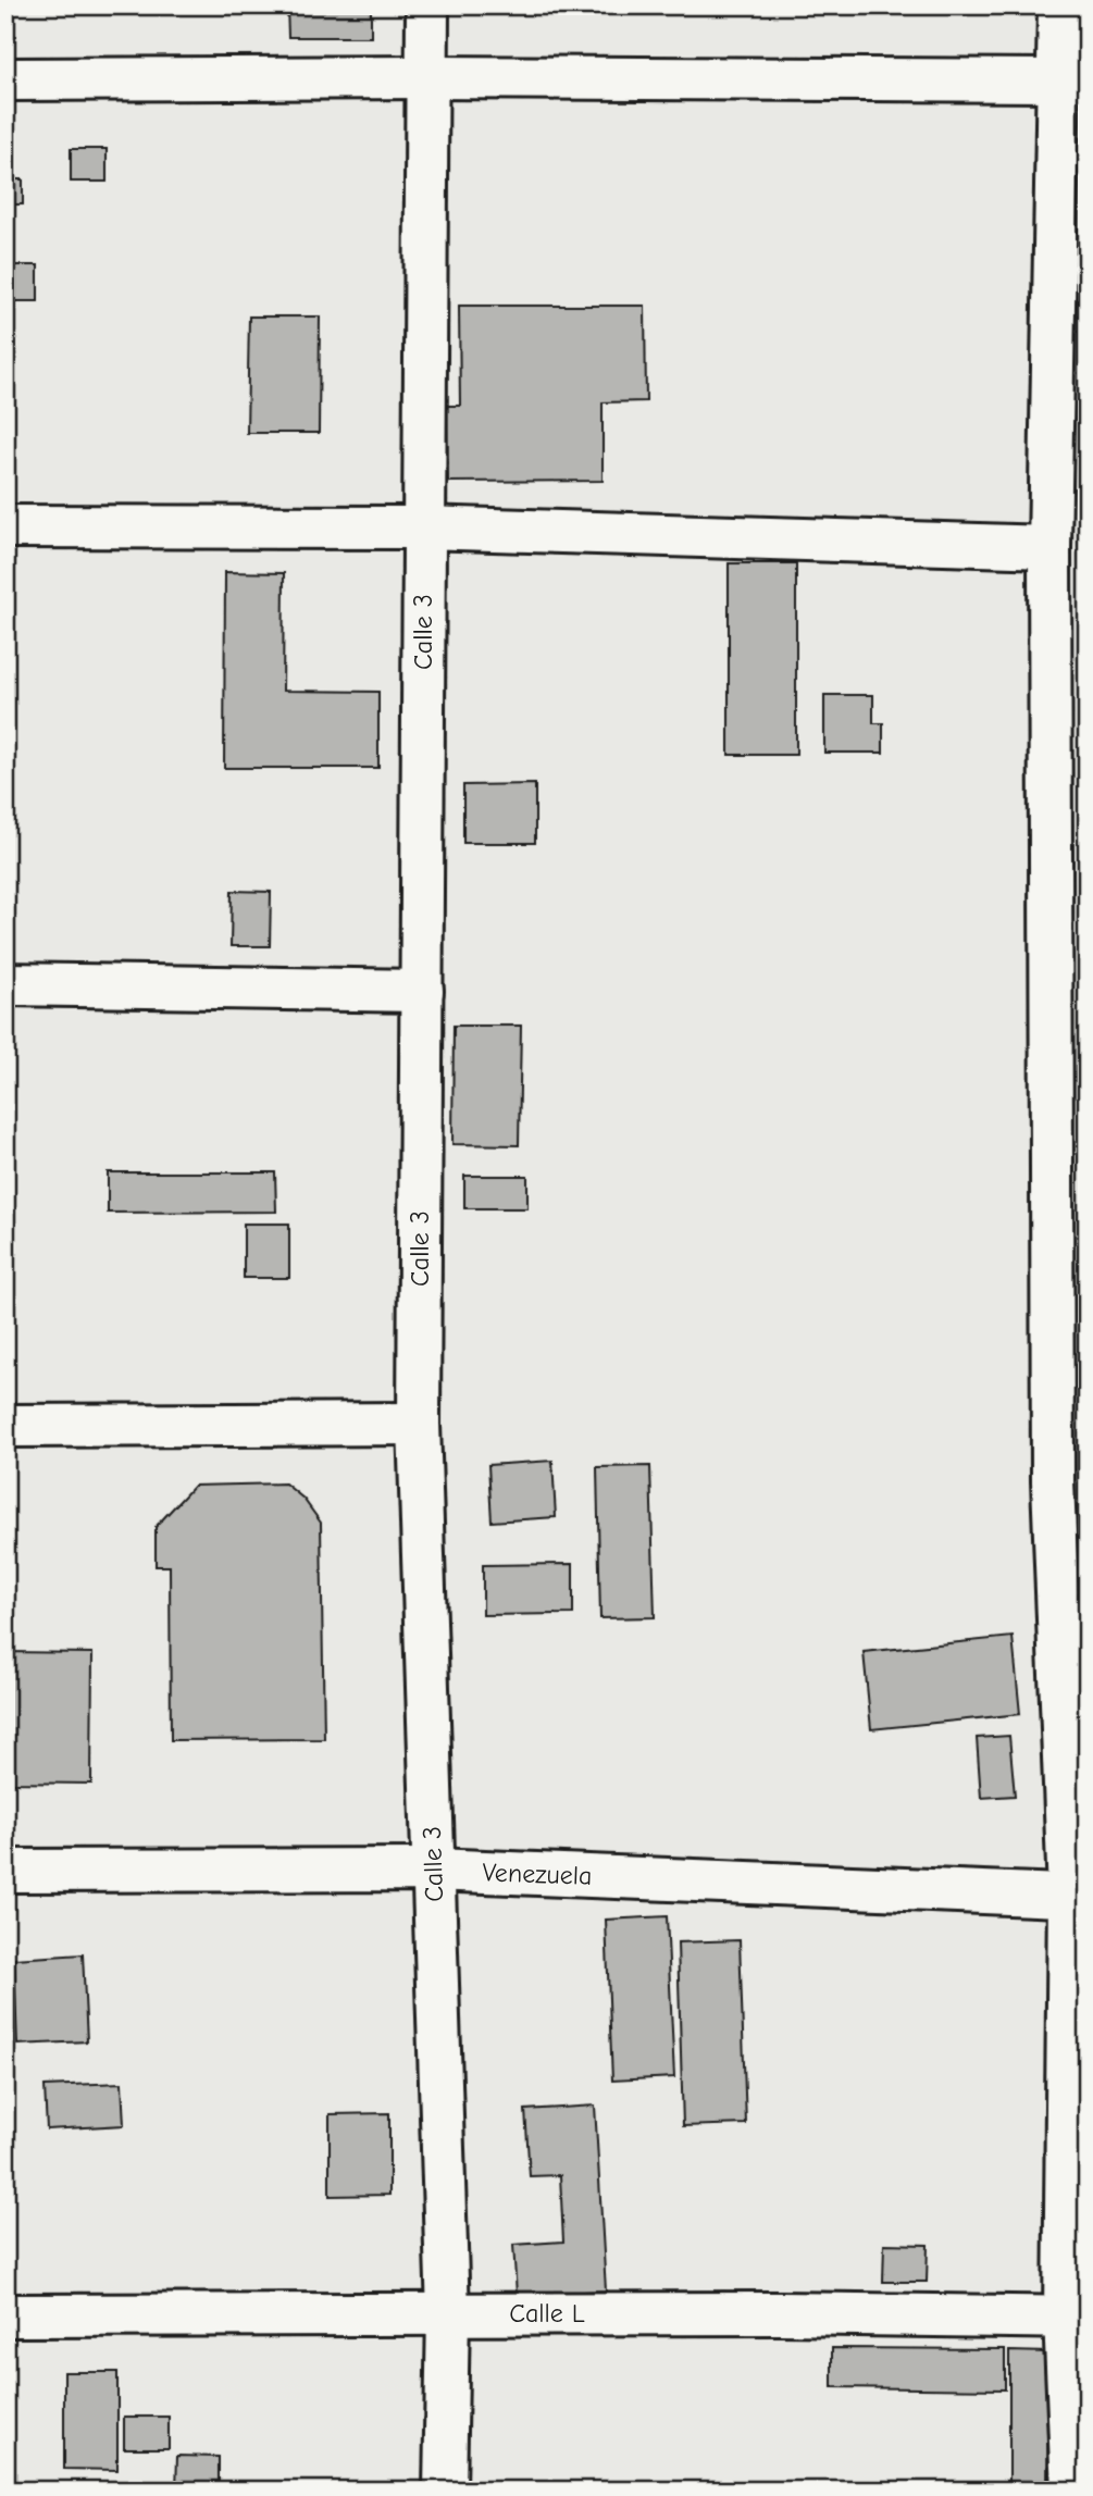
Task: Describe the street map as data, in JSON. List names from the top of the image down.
{
  "streets": {
    "street": ["Calle 3", "Venezuela", "Calle L"]
  },
  "crossings": [
    ["Calle 3", "Venezuela"],
    ["Calle 3", "Calle L"]
  ]
}
